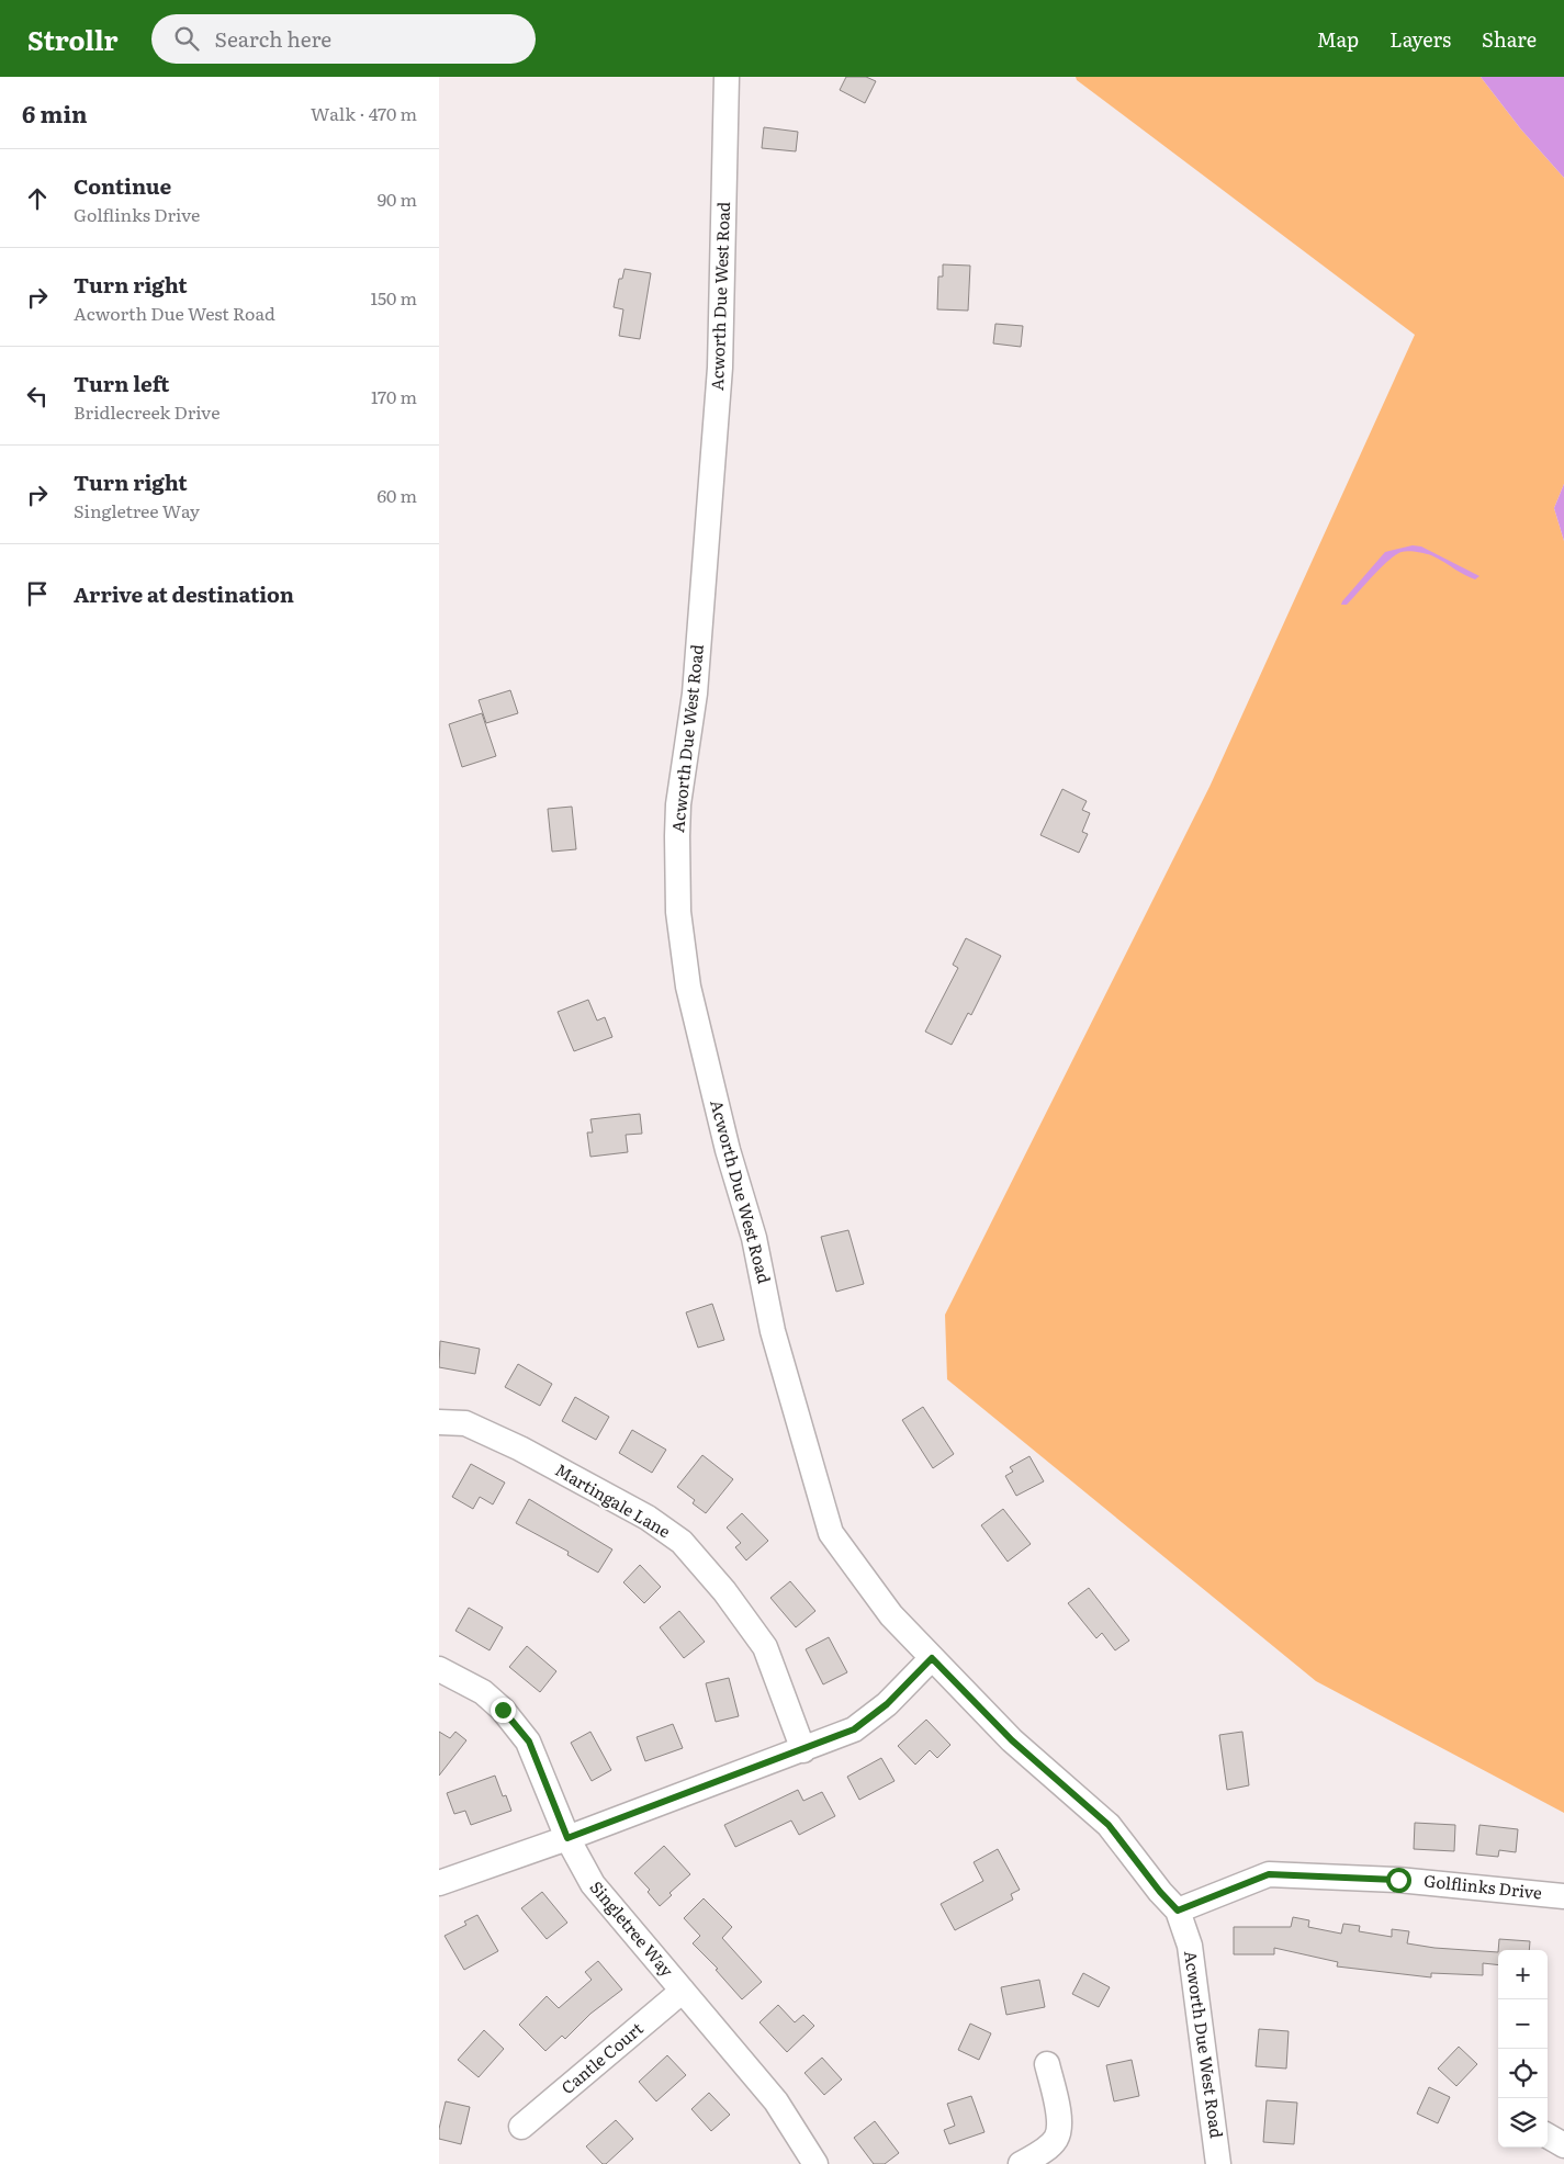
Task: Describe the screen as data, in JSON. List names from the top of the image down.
{
  "streets": {
    "street": [
      "Acworth Due West Road",
      "Martingale Lane",
      "Golflinks Drive",
      "Singletree Way",
      "Cantle Court"
    ]
  },
  "crossings": [
    ["Acworth Due West Road", "Golflinks Drive"],
    ["Singletree Way", "Cantle Court"]
  ],
  "page": {
    "header": "Strollr",
    "search": "Search here",
    "nav": ["Map", "Layers", "Share"],
    "heading": ["6 min", "Walk · 470 m"],
    "list": [
      ["Continue", "Golflinks Drive", "90 m"],
      ["Turn right", "Acworth Due West Road", "150 m"],
      ["Turn left", "Bridlecreek Drive", "170 m"],
      ["Turn right", "Singletree Way", "60 m"],
      "Arrive at destination"
    ],
    "map_buttons": ["+", "−"]
  }
}
